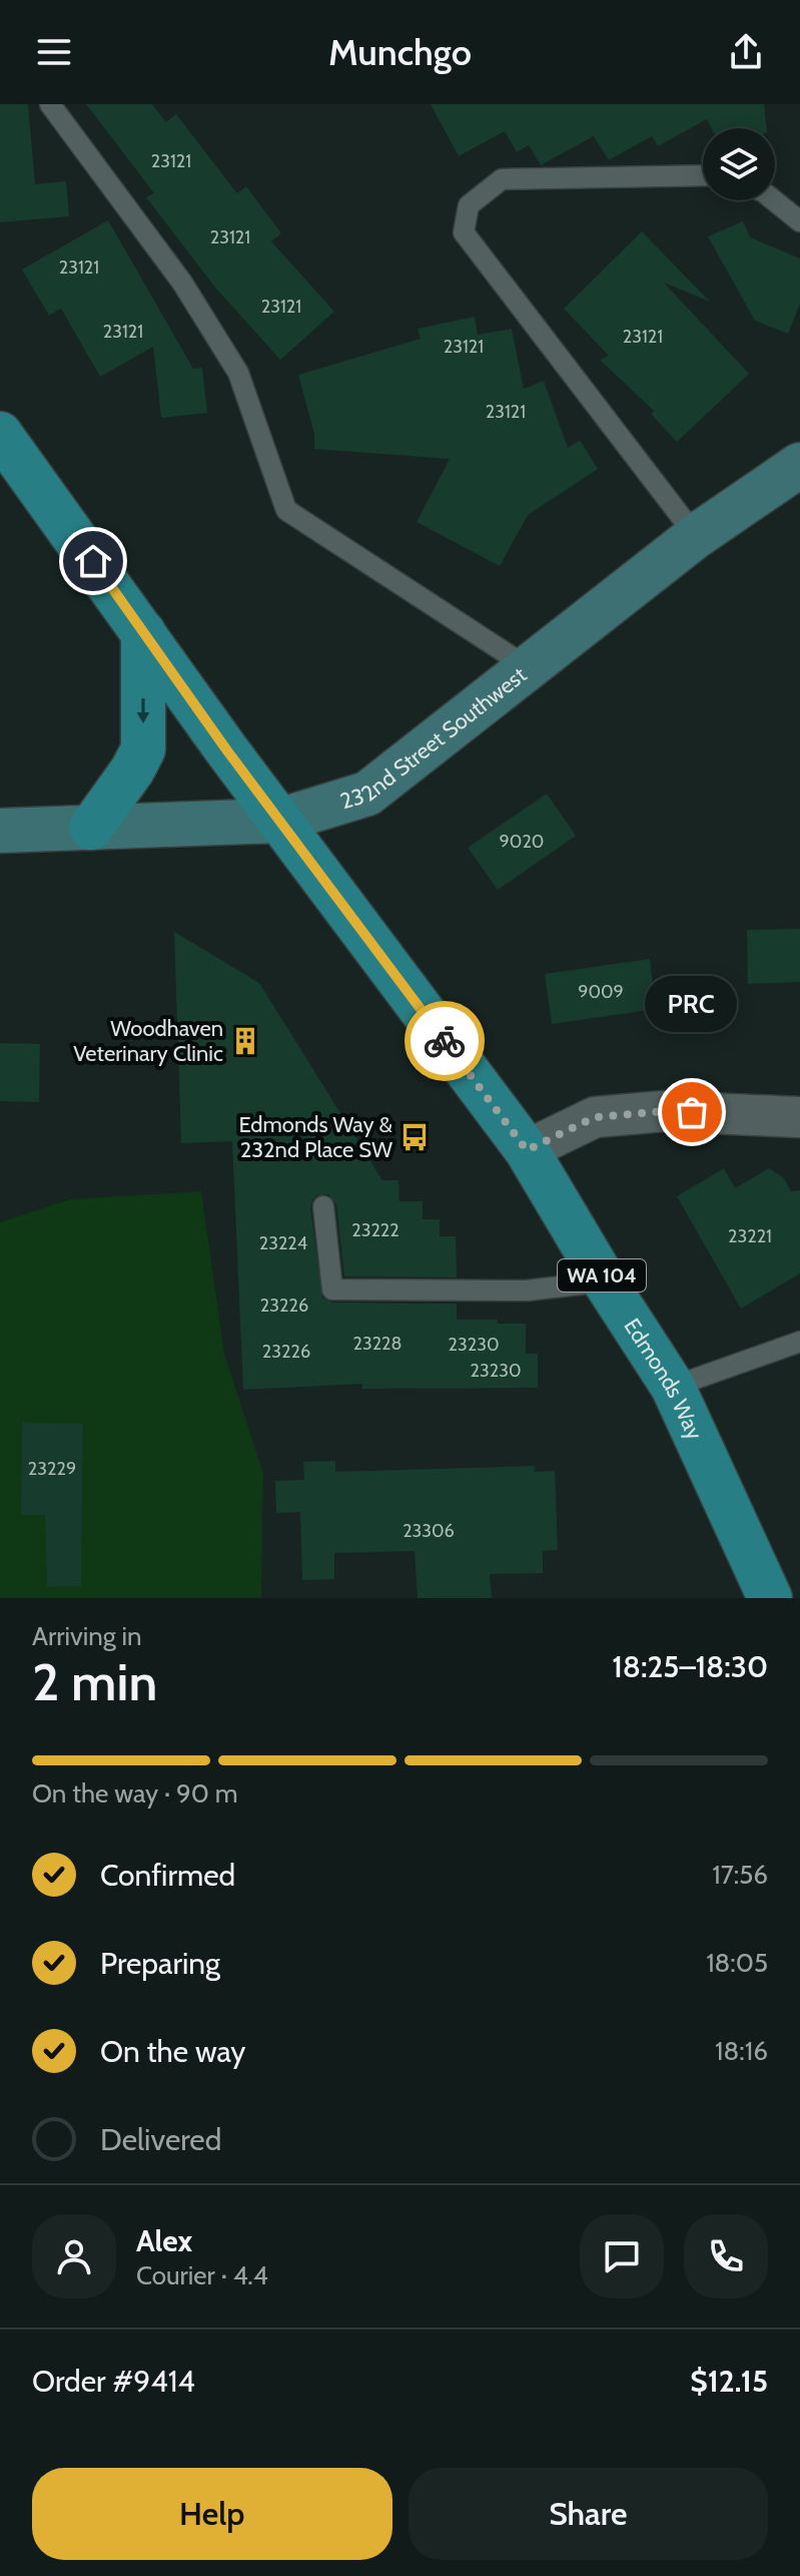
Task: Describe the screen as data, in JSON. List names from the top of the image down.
{
  "streets": {
    "main road": ["WA 104", "Edmonds Way"],
    "street": ["232nd Street Southwest"]
  },
  "crossings": [
    ["232nd Street Southwest", "Edmonds Way"]
  ],
  "places": {
    "building": ["Woodhaven Veterinary Clinic"],
    "other": ["PRC"],
    "bus stop": ["Edmonds Way & 232nd Place SW"]
  },
  "house_numbers": [
    "23121",
    "23121",
    "23121",
    "23121",
    "23121",
    "23121",
    "23121",
    "23121",
    "9020",
    "9009",
    "23222",
    "23221",
    "23224",
    "23226",
    "23228",
    "23230",
    "23226",
    "23230",
    "23229",
    "23306"
  ],
  "page": {
    "header": "Munchgo",
    "bubble": "PRC",
    "heading": ["2 min", "Arriving in", "18:25–18:30"],
    "panel": [
      "Alex",
      "Courier · 4.4",
      "Order #9414",
      "$12.15"
    ],
    "bar": "On the way · 90 m",
    "list": [
      ["Confirmed", "17:56"],
      ["Preparing", "18:05"],
      ["On the way", "18:16"],
      "Delivered"
    ],
    "buttons": ["Help", "Share"]
  }
}
